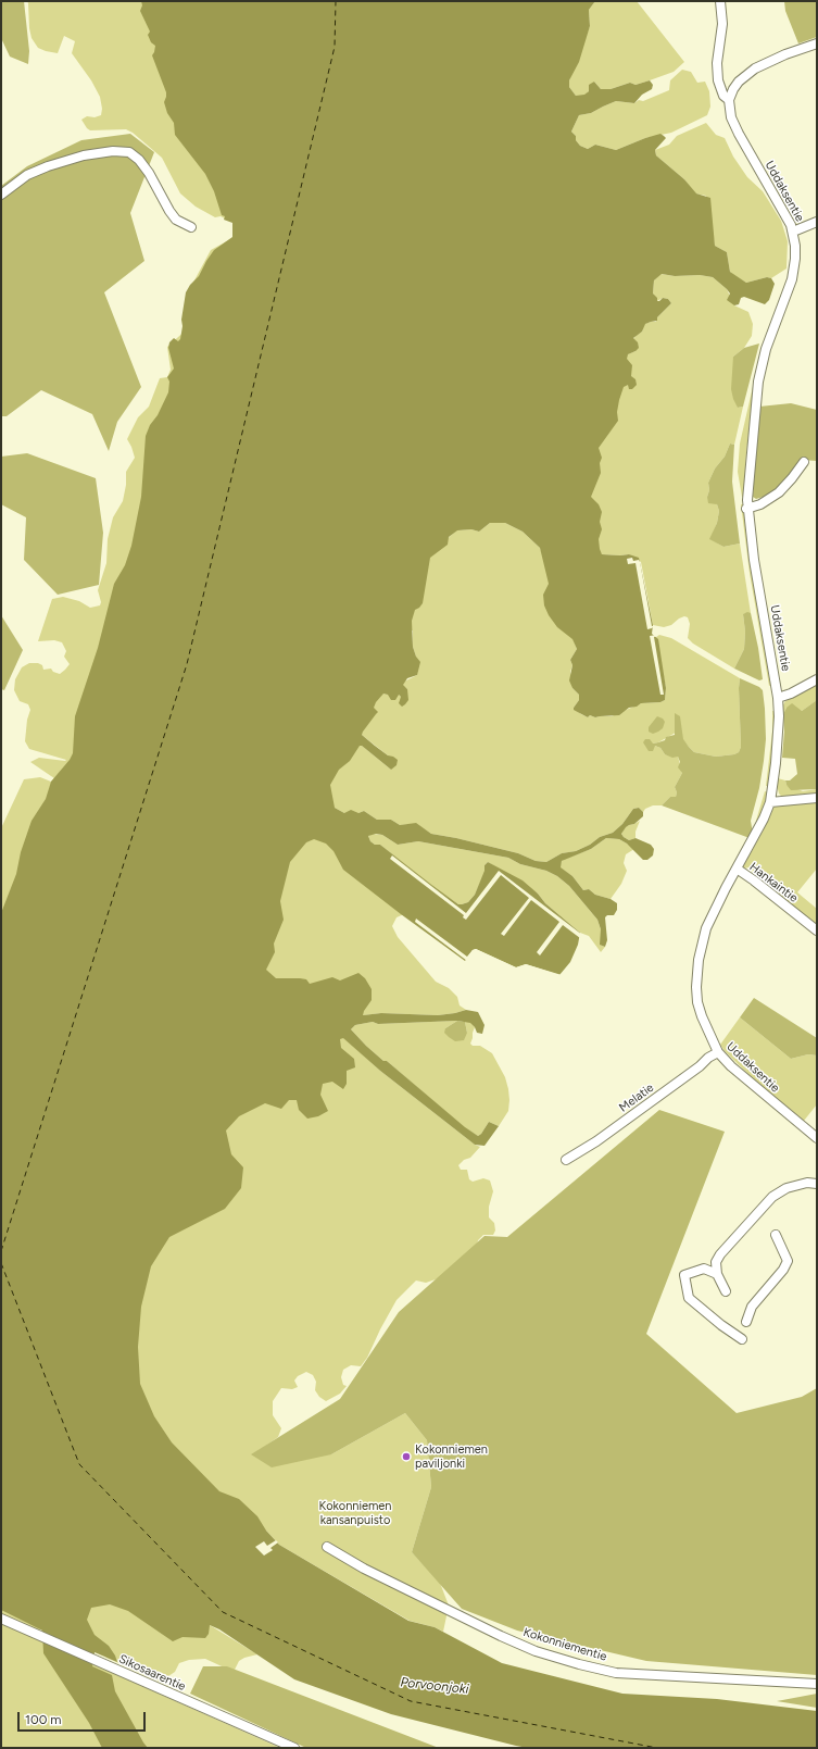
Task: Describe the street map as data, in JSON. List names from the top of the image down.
{
  "streets": {
    "street": [
      "Uddaksentie",
      "Hankaintie",
      "Melatie",
      "Kokonniementie",
      "Sikosaarentie"
    ]
  },
  "crossings": [
    ["Uddaksentie", "Hankaintie"],
    ["Uddaksentie", "Melatie"]
  ],
  "water": ["Porvoonjoki"],
  "parks": ["Kokonniemen kansanpuisto"],
  "places": ["Kokonniemen paviljonki"],
  "scale_bar": "100 m"
}
